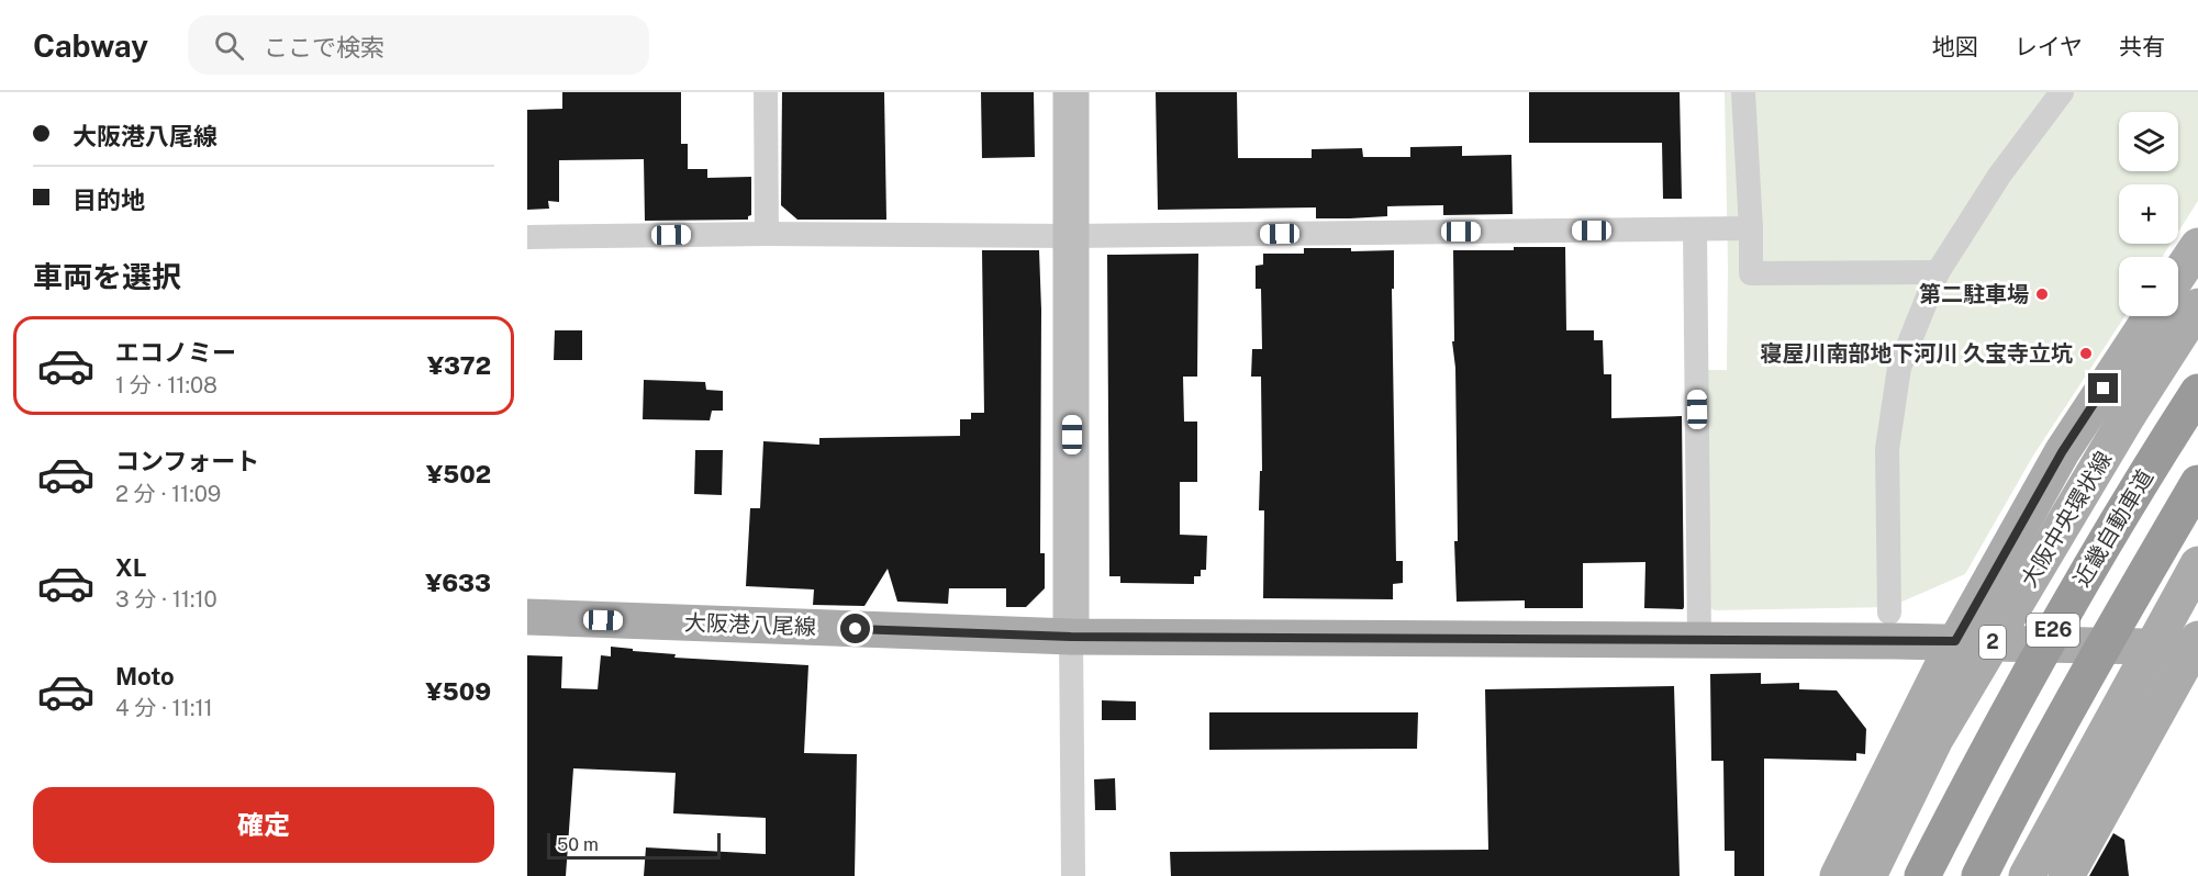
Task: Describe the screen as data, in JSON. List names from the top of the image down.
{
  "streets": {
    "highway": ["近畿自動車道", "E26"],
    "main road": ["大阪中央環状線", "大阪港八尾線", "2"]
  },
  "crossings": [
    ["大阪港八尾線", "2"]
  ],
  "places": ["第二駐車場", "寝屋川南部地下河川 久宝寺立坑"],
  "scale_bar": "50 m",
  "page": {
    "header": "Cabway",
    "search": "ここで検索",
    "nav": ["地図", "レイヤ", "共有"],
    "banner": ["大阪港八尾線", "目的地"],
    "map_buttons": ["+", "−"],
    "heading": "車両を選択",
    "list": [
      {
        "name": "エコノミー",
        "note": "1 分 · 11:08",
        "value": "¥372"
      },
      {
        "name": "コンフォート",
        "note": "2 分 · 11:09",
        "value": "¥502"
      },
      {
        "name": "XL",
        "note": "3 分 · 11:10",
        "value": "¥633"
      },
      {
        "name": "Moto",
        "note": "4 分 · 11:11",
        "value": "¥509"
      }
    ],
    "buttons": "確定",
    "scale": "50 m"
  }
}
